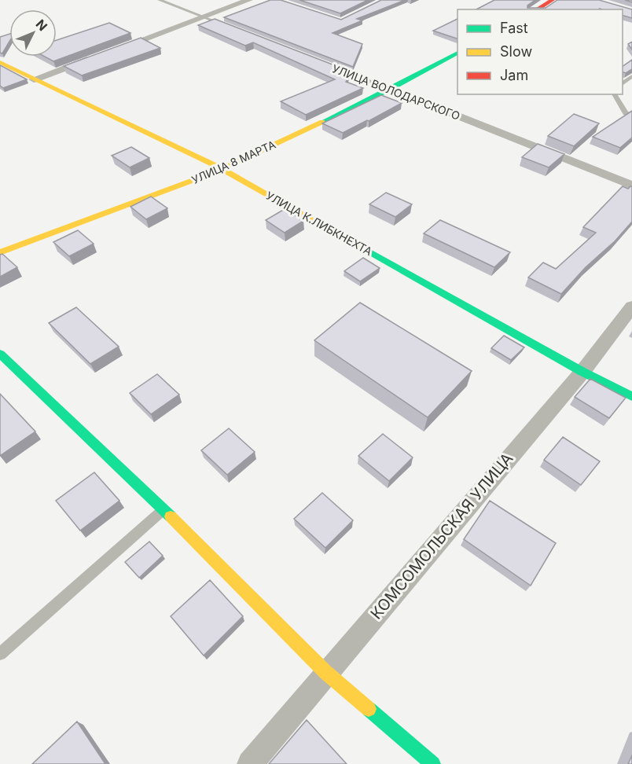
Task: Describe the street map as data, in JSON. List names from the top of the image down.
{
  "streets": {
    "street": [
      "УЛИЦА ВОЛОДАРСКОГО",
      "УЛИЦА 8 МАРТА",
      "УЛИЦА К.ЛИБКНЕХТА",
      "КОМСОМОЛЬСКАЯ УЛИЦА"
    ]
  },
  "crossings": [
    ["УЛИЦА ВОЛОДАРСКОГО", "УЛИЦА 8 МАРТА"],
    ["УЛИЦА 8 МАРТА", "УЛИЦА К.ЛИБКНЕХТА"],
    ["УЛИЦА К.ЛИБКНЕХТА", "КОМСОМОЛЬСКАЯ УЛИЦА"]
  ],
  "legend": ["Fast", "Slow", "Jam"],
  "north": "top right"
}
